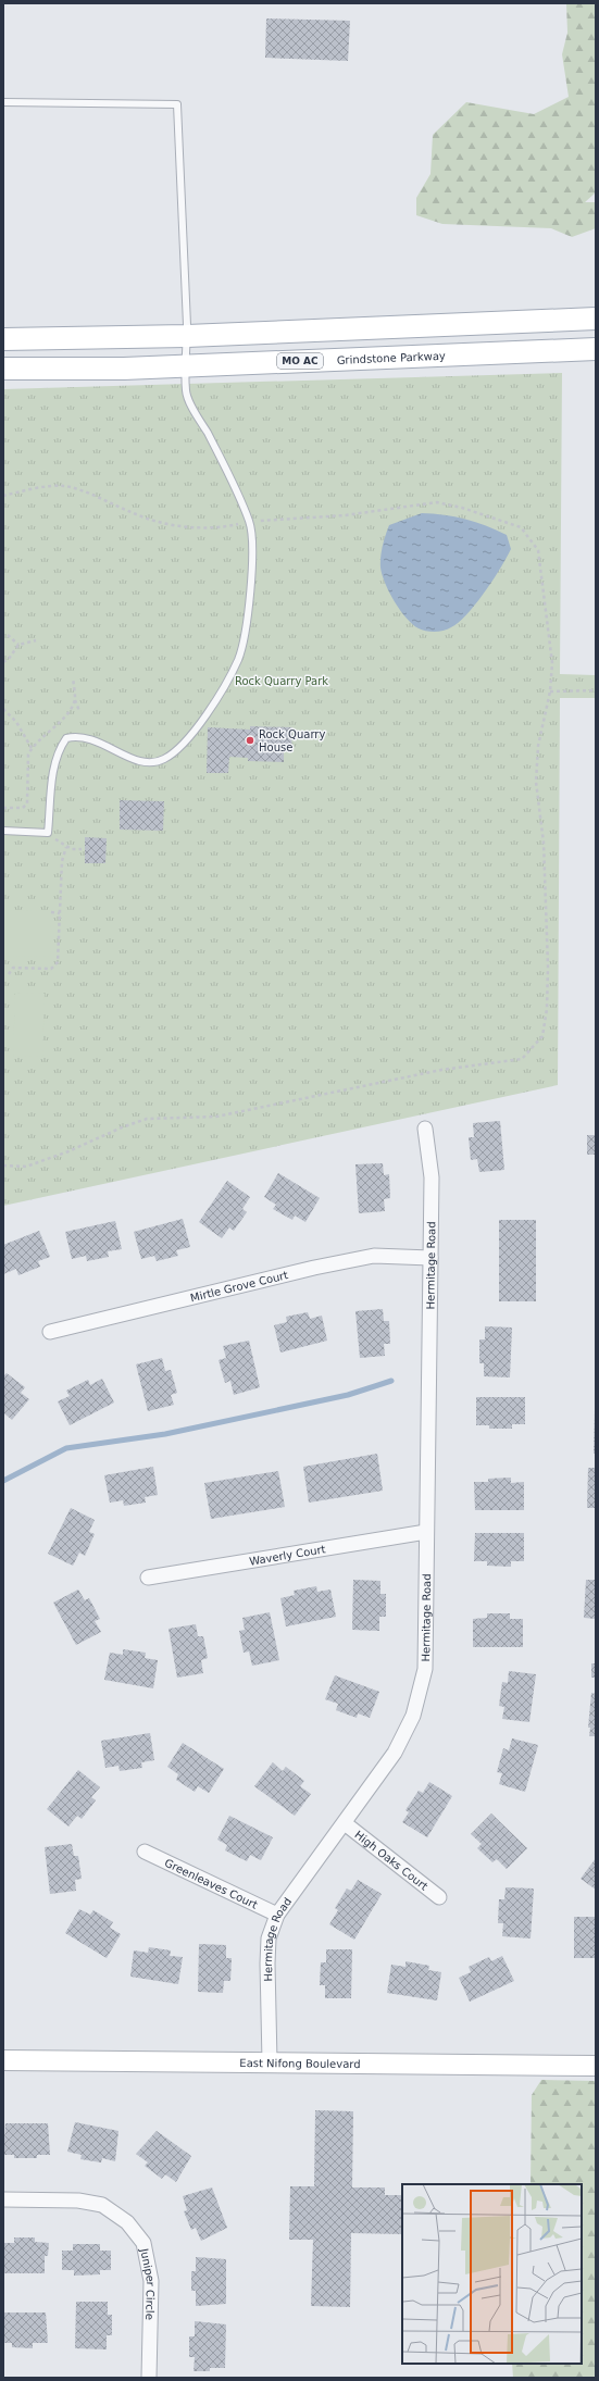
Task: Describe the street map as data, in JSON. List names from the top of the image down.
{
  "streets": {
    "main road": ["Grindstone Parkway", "MO AC"],
    "street": [
      "Hermitage Road",
      "Mirtle Grove Court",
      "Waverly Court",
      "High Oaks Court",
      "Greenleaves Court",
      "East Nifong Boulevard",
      "Juniper Circle"
    ]
  },
  "crossings": [
    ["Hermitage Road", "Mirtle Grove Court"],
    ["Hermitage Road", "Waverly Court"],
    ["Hermitage Road", "High Oaks Court"],
    ["Hermitage Road", "Greenleaves Court"],
    ["Hermitage Road", "East Nifong Boulevard"]
  ],
  "parks": ["Rock Quarry Park"],
  "places": ["Rock Quarry House"]
}
